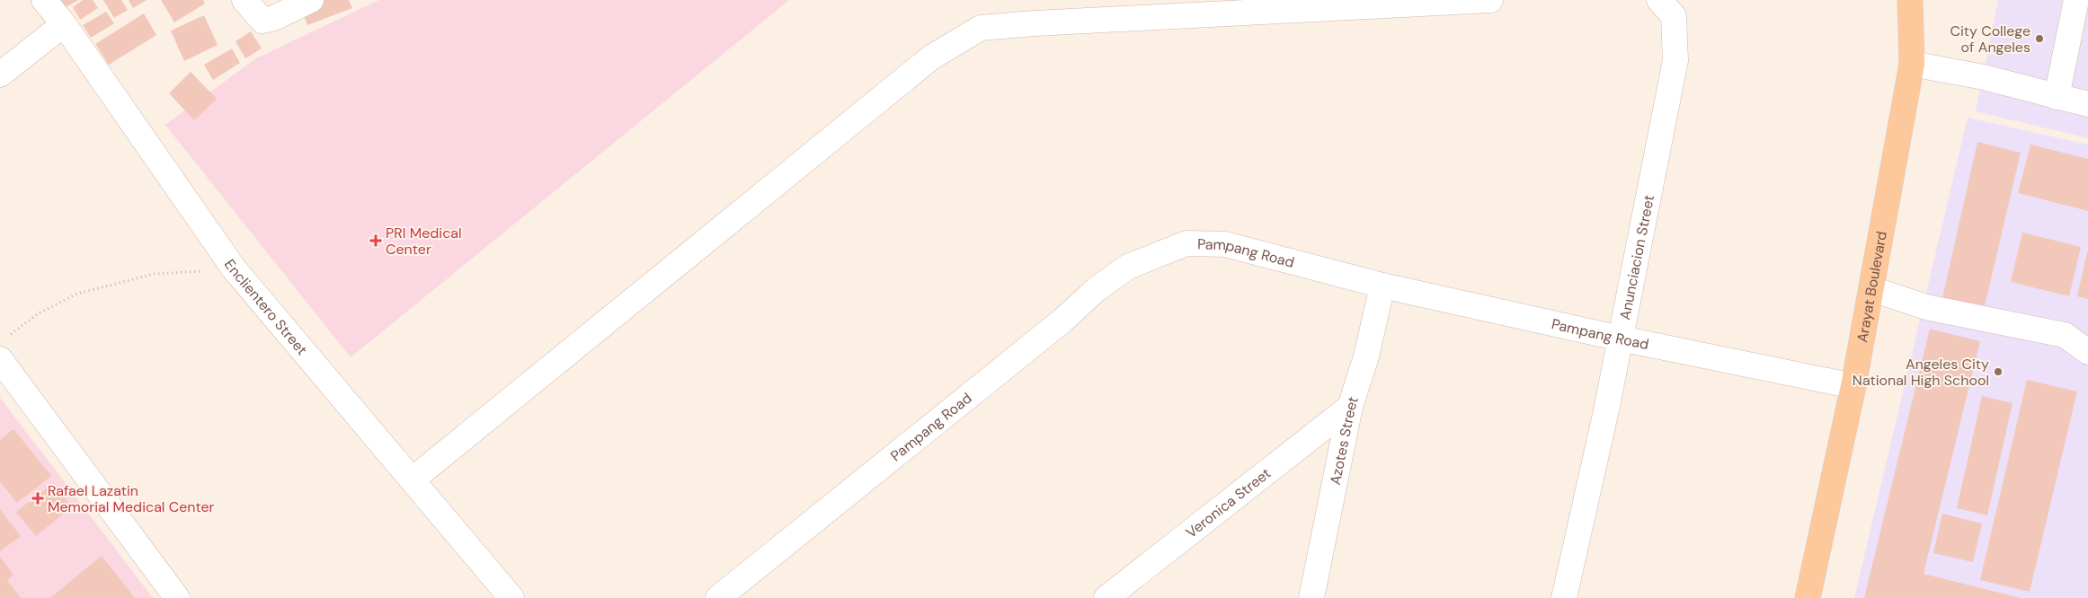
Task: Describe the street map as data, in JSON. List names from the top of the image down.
{
  "streets": {
    "main road": ["Arayat Boulevard"],
    "street": [
      "Pampang Road",
      "Anunciacion Street",
      "Enclientero Street",
      "Azotes Street",
      "Veronica Street"
    ]
  },
  "crossings": [
    ["Pampang Road", "Anunciacion Street"],
    ["Pampang Road", "Arayat Boulevard"],
    ["Pampang Road", "Azotes Street"],
    ["Azotes Street", "Veronica Street"]
  ],
  "places": {
    "other": ["City College of Angeles", "Angeles City National High School"],
    "health": ["PRI Medical Center", "Rafael Lazatin Memorial Medical Center"]
  }
}
